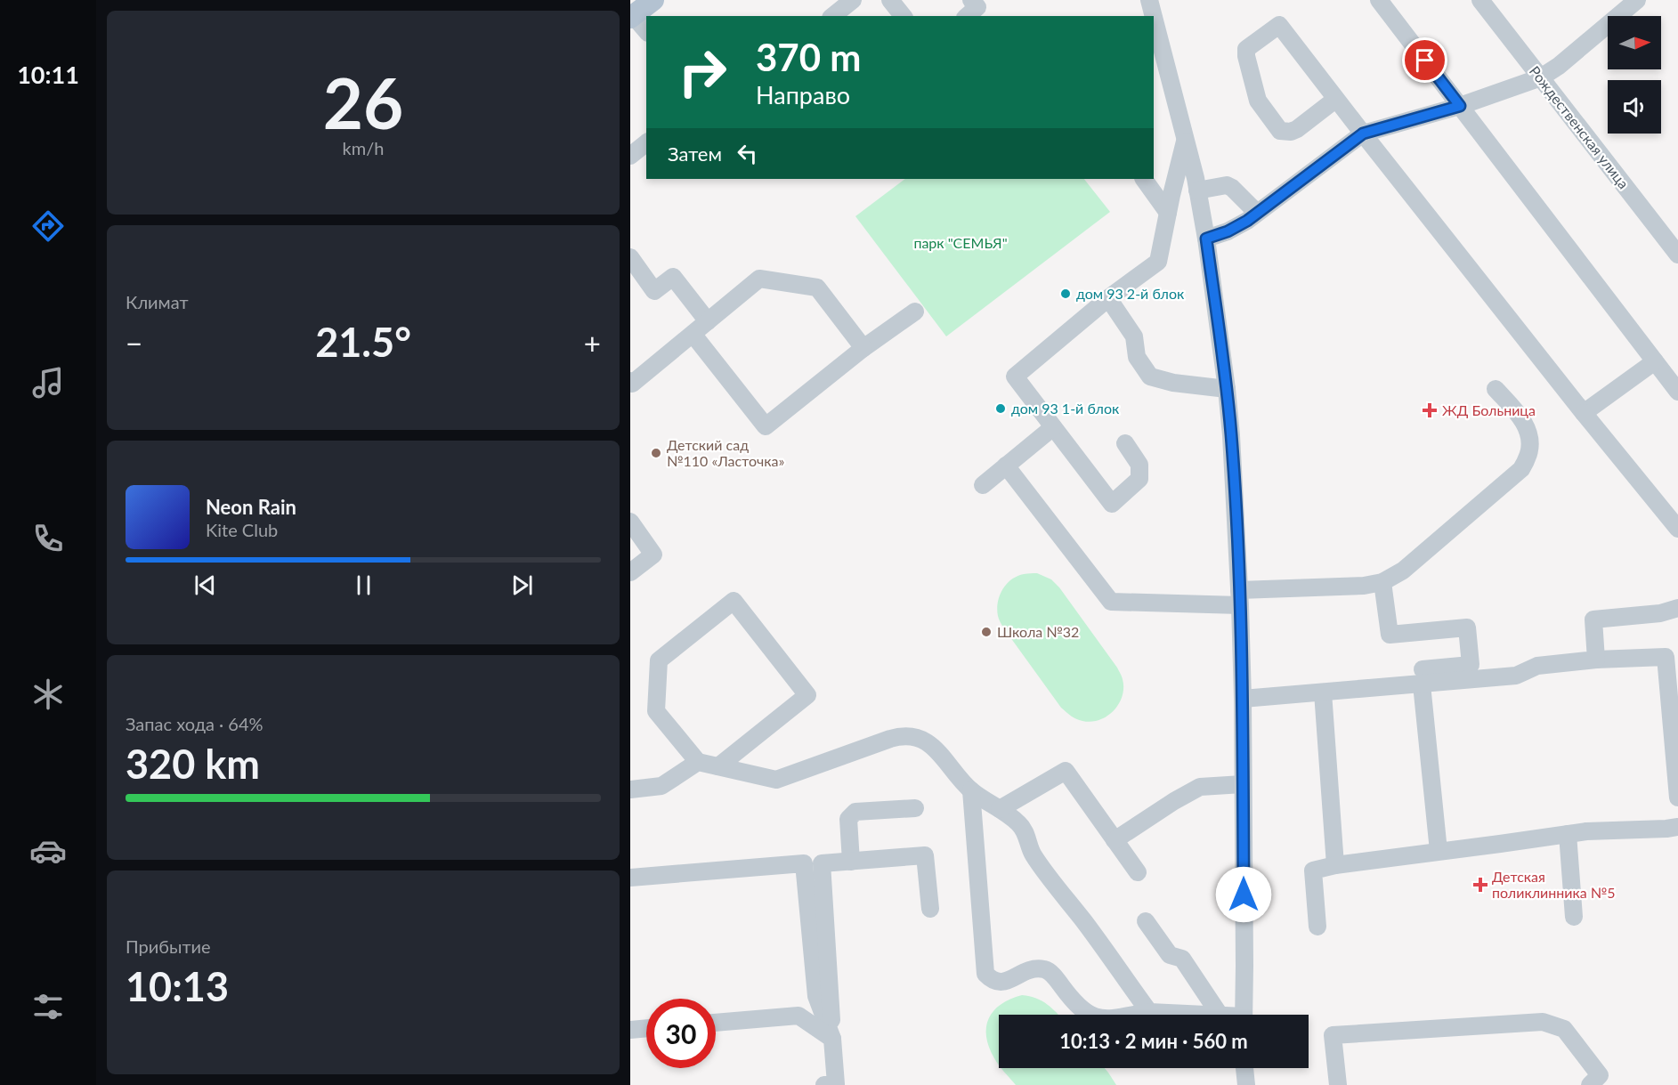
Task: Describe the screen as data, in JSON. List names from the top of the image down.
{
  "streets": {
    "street": ["Рождественская улица"]
  },
  "parks": ["парк \"СЕМЬЯ\""],
  "places": {
    "other": [
      "дом 93 2-й блок",
      "дом 93 1-й блок",
      "Детский сад №110 «Ласточка»",
      "Школа №32"
    ],
    "health": ["ЖД Больница", "Детская поликлинника №5"]
  },
  "north": "right",
  "page": {
    "tabs": "10:11",
    "tile": [
      ["26", "km/h"],
      "Климат",
      ["Запас хода · 64%", "320 km"],
      ["Прибытие", "10:13"]
    ],
    "turn": ["370 m", "Направо"],
    "then": "Затем",
    "heat": ["−", "21.5°", "+"],
    "song": ["Neon Rain", "Kite Club"],
    "limit": "30",
    "trip": "10:13 · 2 мин · 560 m"
  }
}
